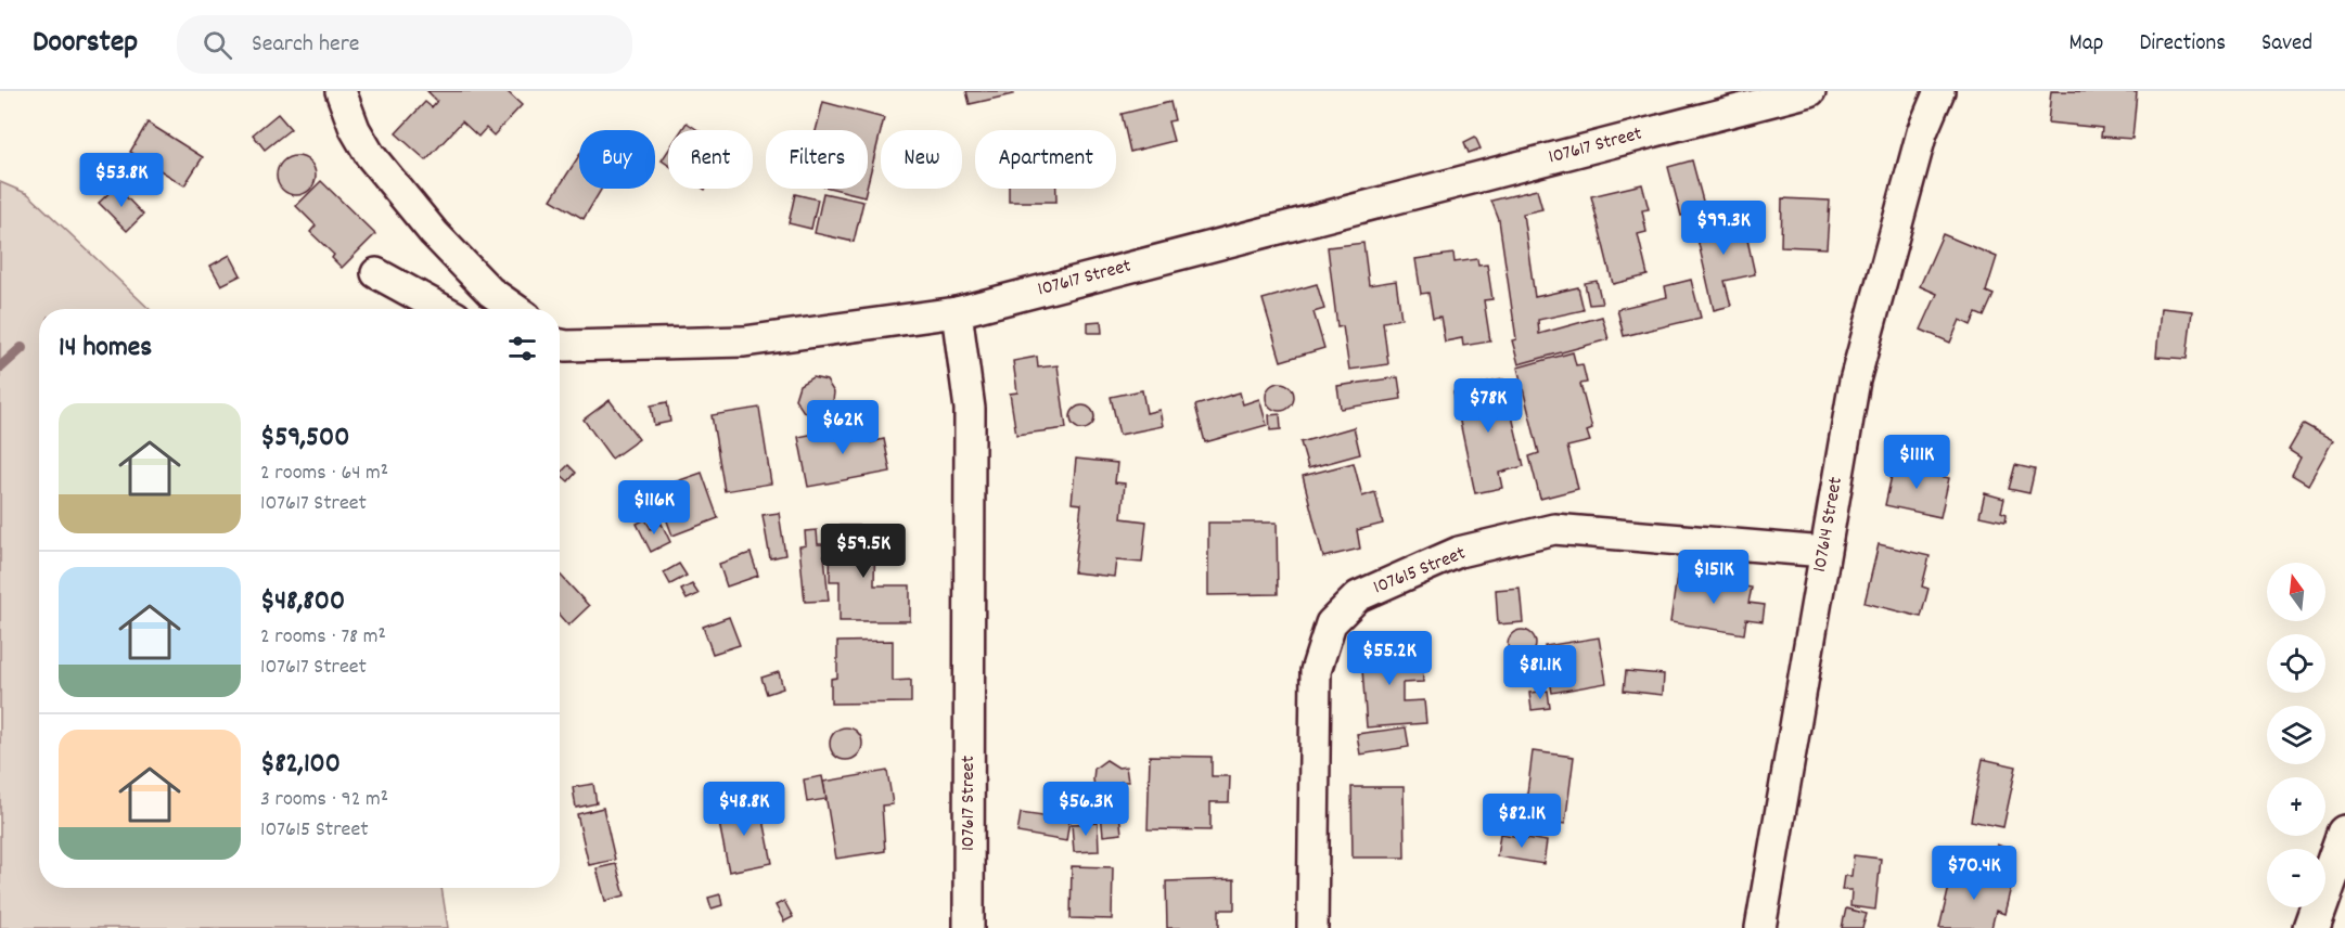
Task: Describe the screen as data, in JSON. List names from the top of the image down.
{
  "streets": {
    "street": ["107617 Street", "107614 Street", "107615 Street"]
  },
  "crossings": [
    ["107614 Street", "107615 Street"]
  ],
  "north": "top",
  "page": {
    "header": "Doorstep",
    "search": "Search here",
    "nav": ["Map", "Directions", "Saved"],
    "chip": [
      "Buy",
      "Rent",
      "Filters",
      "New",
      "Apartment"
    ],
    "price": [
      "$53.8K",
      "$99.3K",
      "$78K",
      "$62K",
      "$111K",
      "$116K",
      "$59.5K",
      "$151K",
      "$55.2K",
      "$81.1K",
      "$48.8K",
      "$56.3K",
      "$82.1K",
      "$70.4K"
    ],
    "heading": "14 homes",
    "list": [
      {
        "name": "$59,500",
        "note": "2 rooms · 64 m² · 107617 Street"
      },
      {
        "name": "$48,800",
        "note": "2 rooms · 78 m² · 107617 Street"
      },
      {
        "name": "$82,100",
        "note": "3 rooms · 92 m² · 107615 Street"
      }
    ],
    "map_buttons": ["+", "−"]
  }
}
